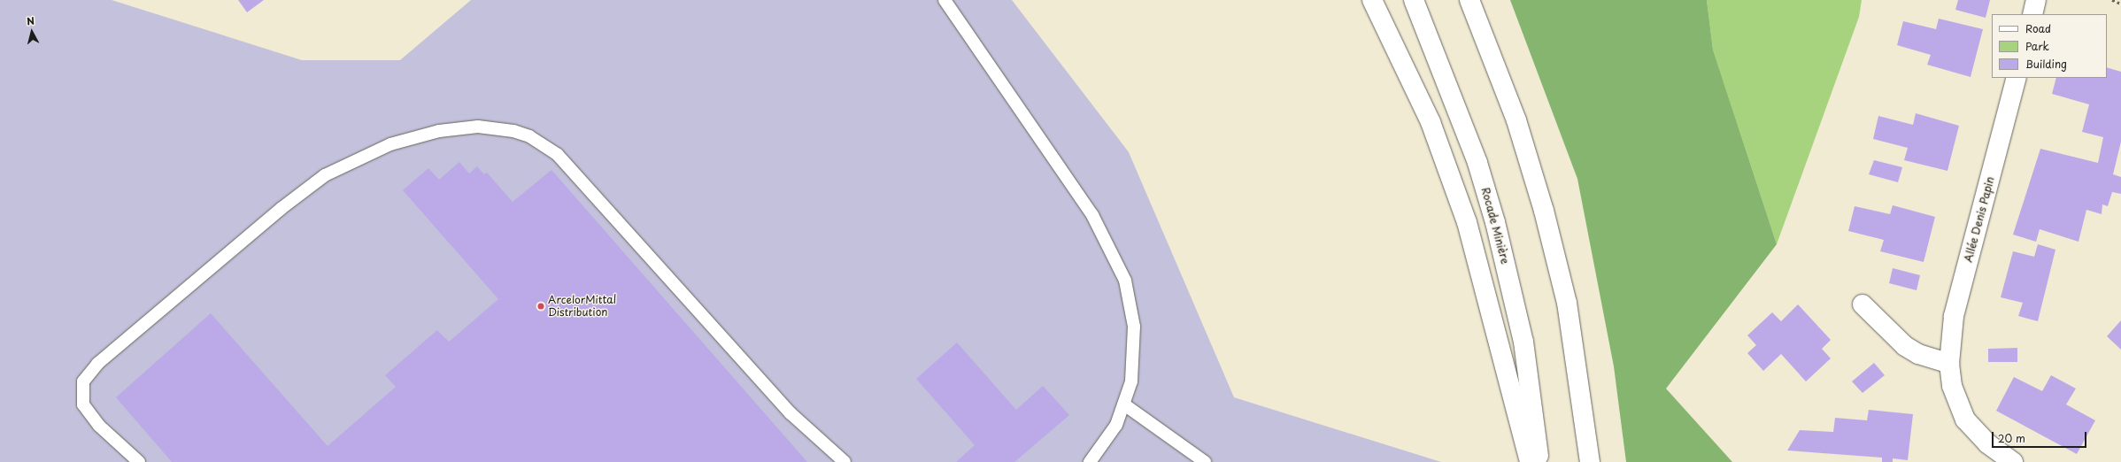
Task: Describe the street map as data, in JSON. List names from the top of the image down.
{
  "streets": {
    "main road": ["Allée Denis Papin", "Rocade Minière"]
  },
  "places": ["ArcelorMittal Distribution"],
  "legend": ["Road", "Park", "Building"],
  "scale_bar": "20 m",
  "north": "top"
}
